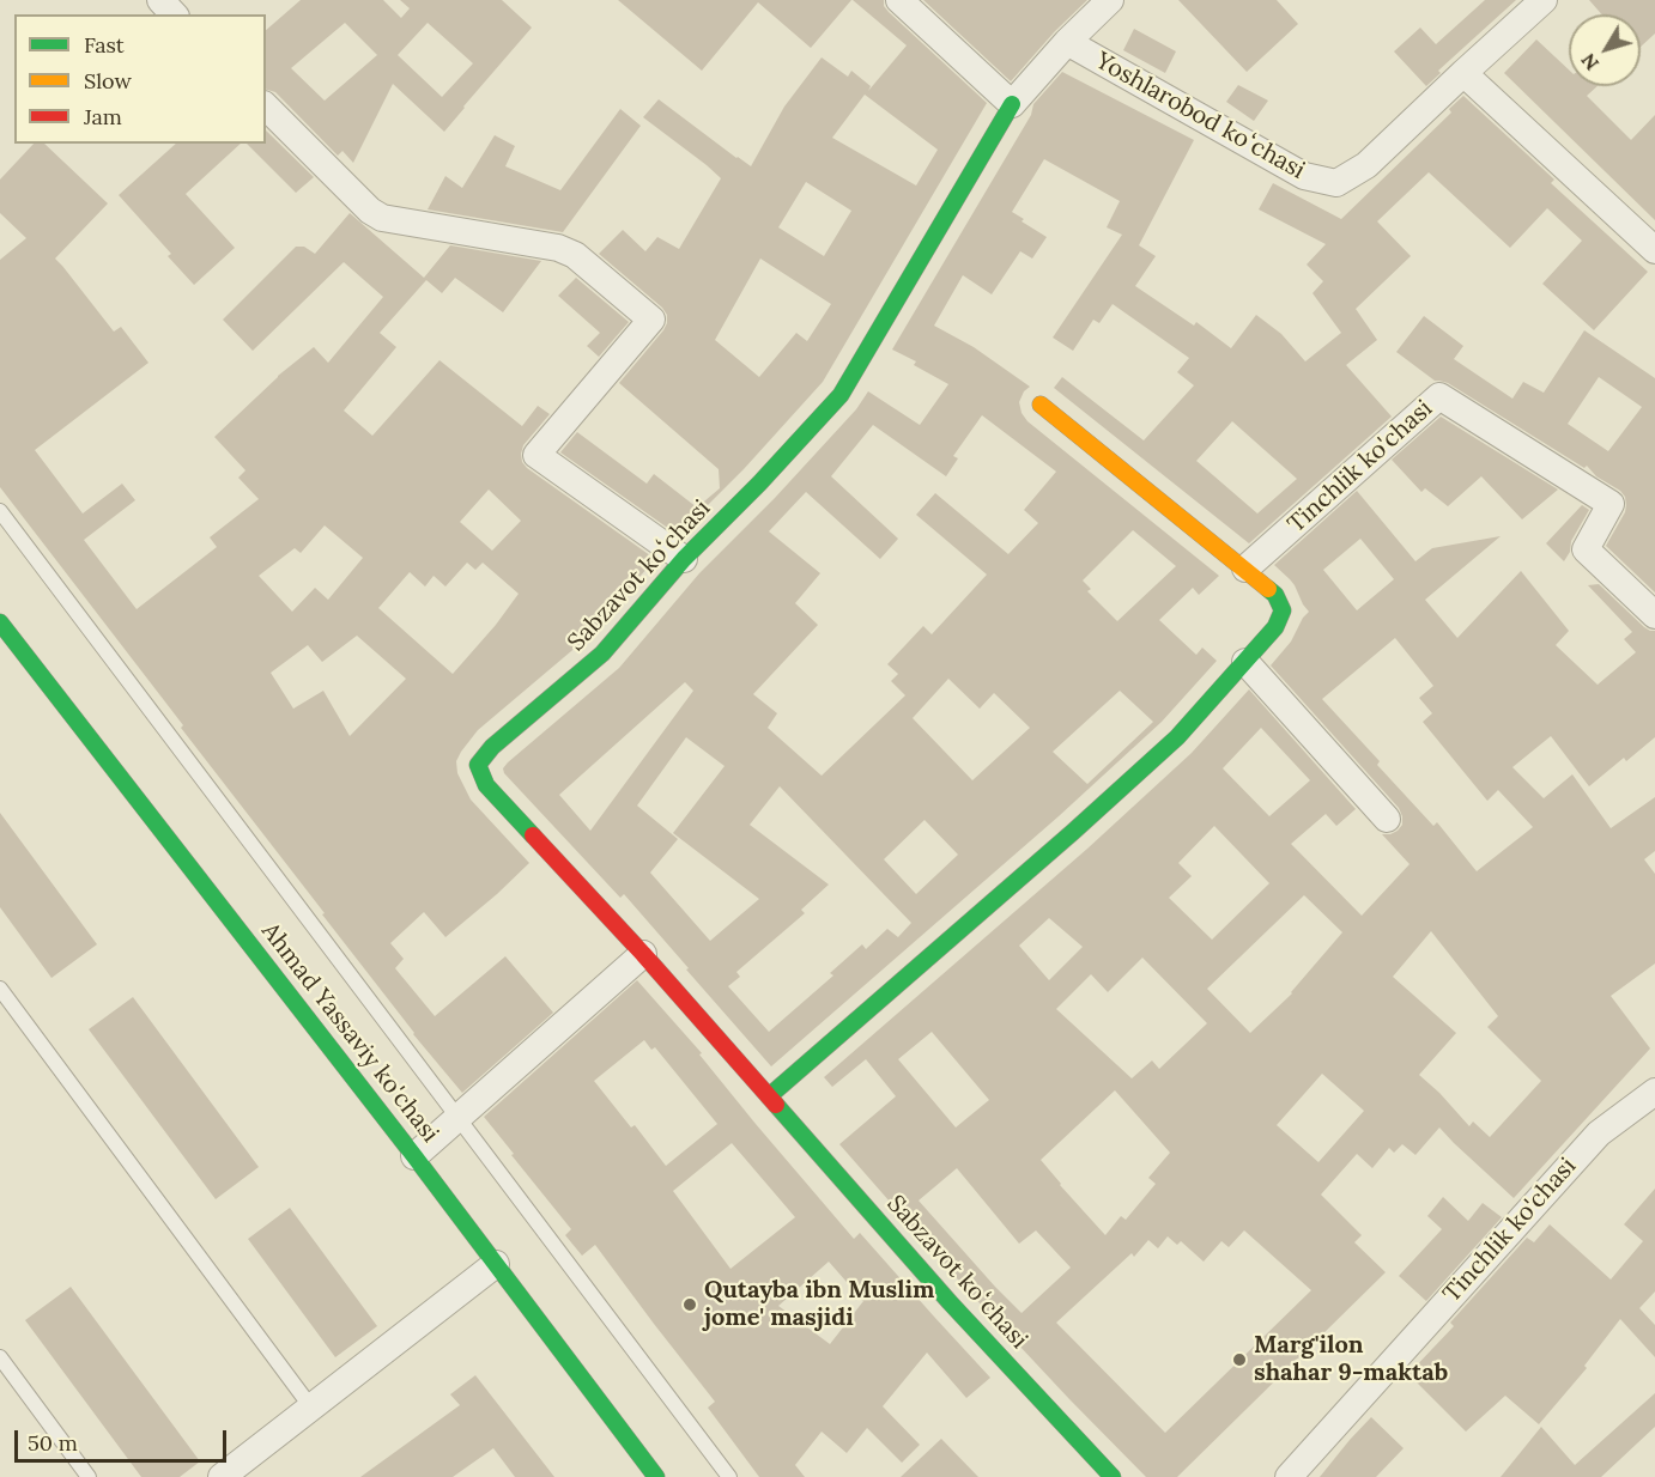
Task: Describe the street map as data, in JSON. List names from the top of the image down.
{
  "streets": {
    "street": [
      "Yoshlarobod koʻchasi",
      "Tinchlik ko'chasi",
      "Sabzavot koʻchasi",
      "Ahmad Yassaviy ko'chasi"
    ]
  },
  "crossings": [
    ["Yoshlarobod koʻchasi", "Sabzavot koʻchasi"]
  ],
  "places": ["Qutayba ibn Muslim jome' masjidi", "Marg'ilon shahar 9-maktab"],
  "legend": ["Fast", "Slow", "Jam"],
  "scale_bar": "50 m",
  "north": "bottom left"
}
